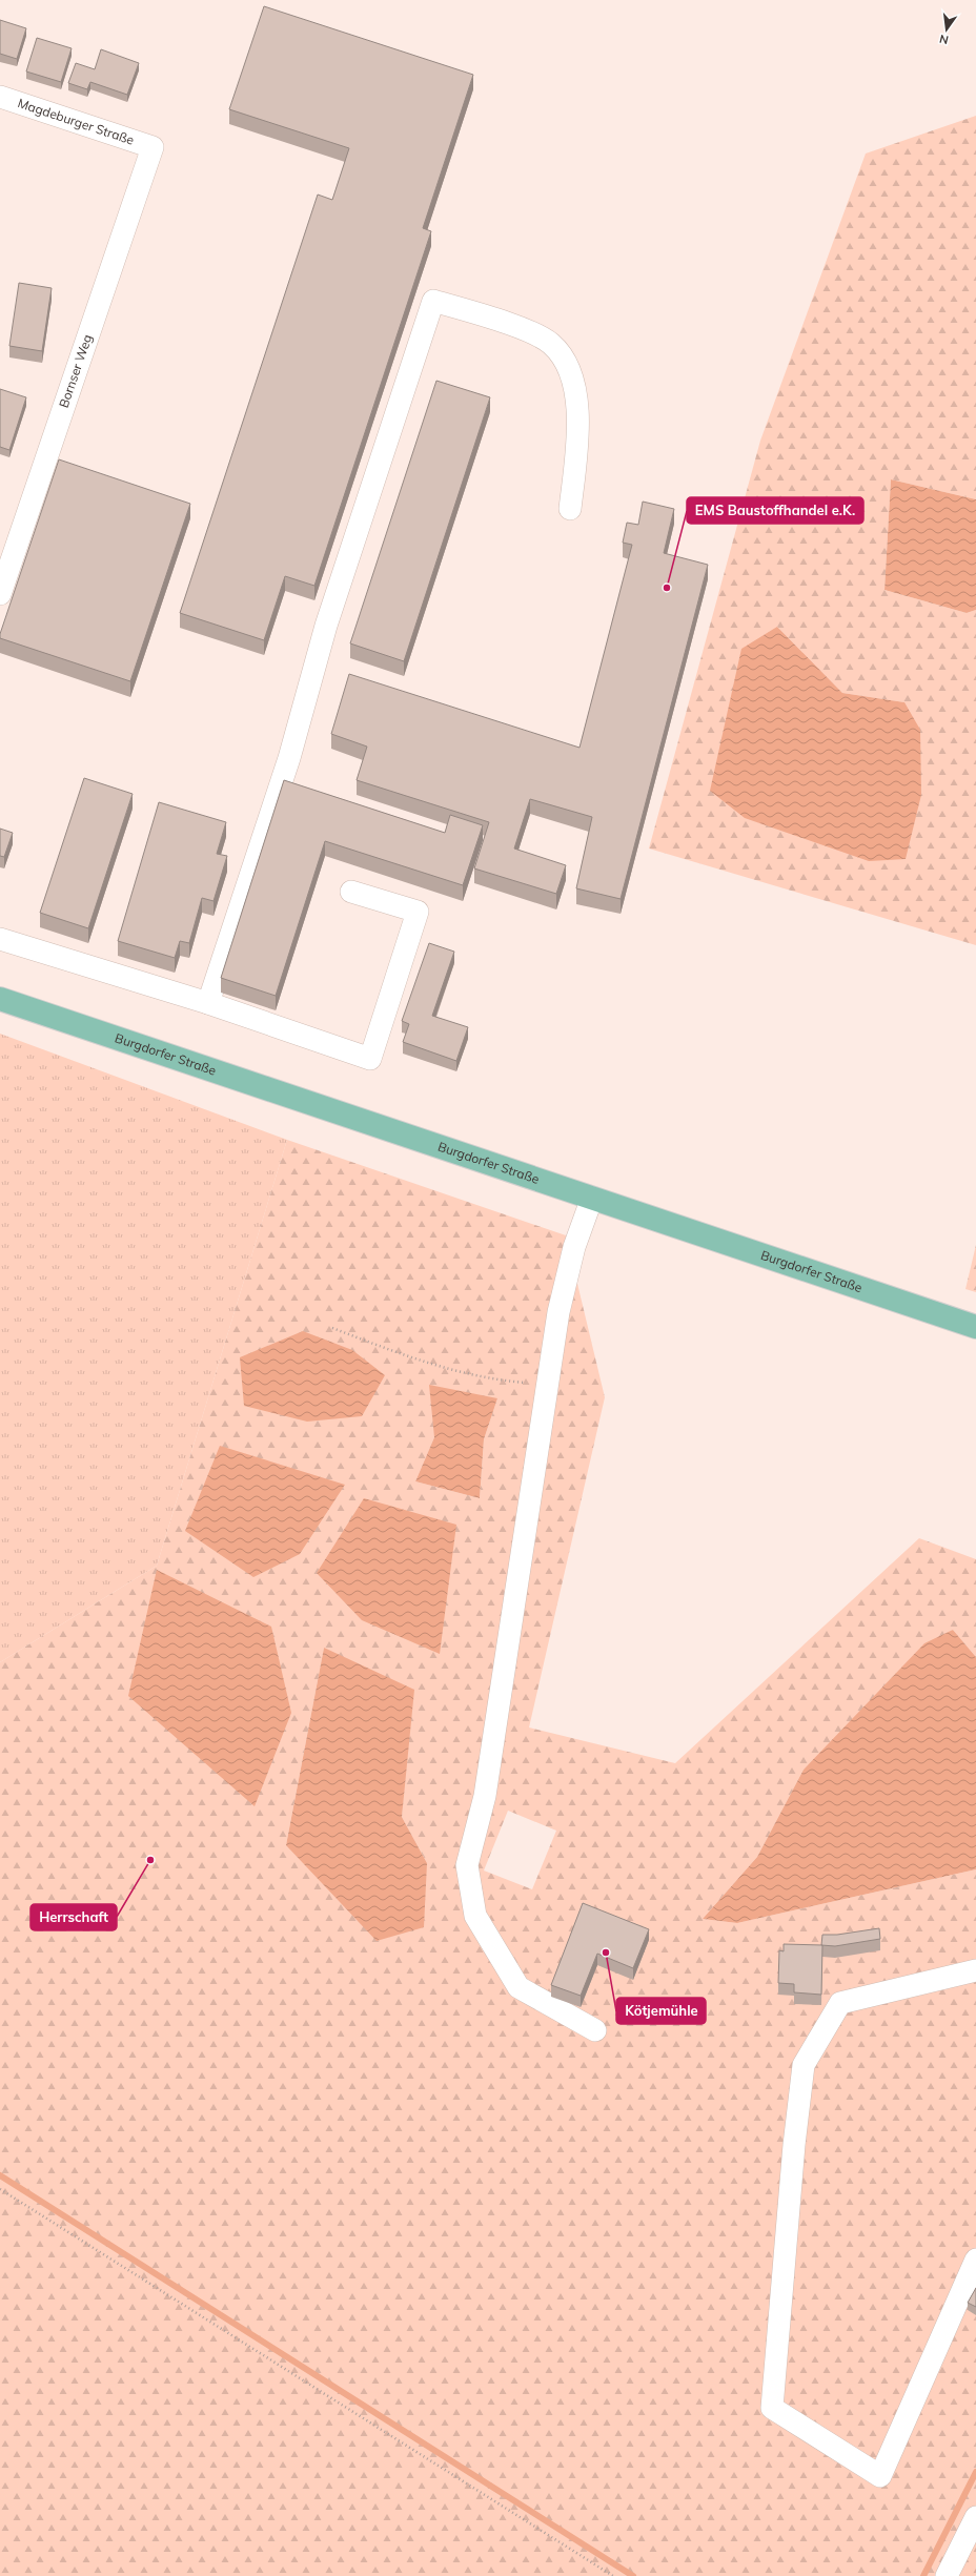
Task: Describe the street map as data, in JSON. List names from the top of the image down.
{
  "streets": {
    "main road": ["Burgdorfer Straße"],
    "street": ["Magdeburger Straße", "Bornser Weg"]
  },
  "crossings": [
    ["Magdeburger Straße", "Bornser Weg"]
  ],
  "places": ["EMS Baustoffhandel e.K.", "Herrschaft", "Kötjemühle"],
  "north": "bottom"
}
